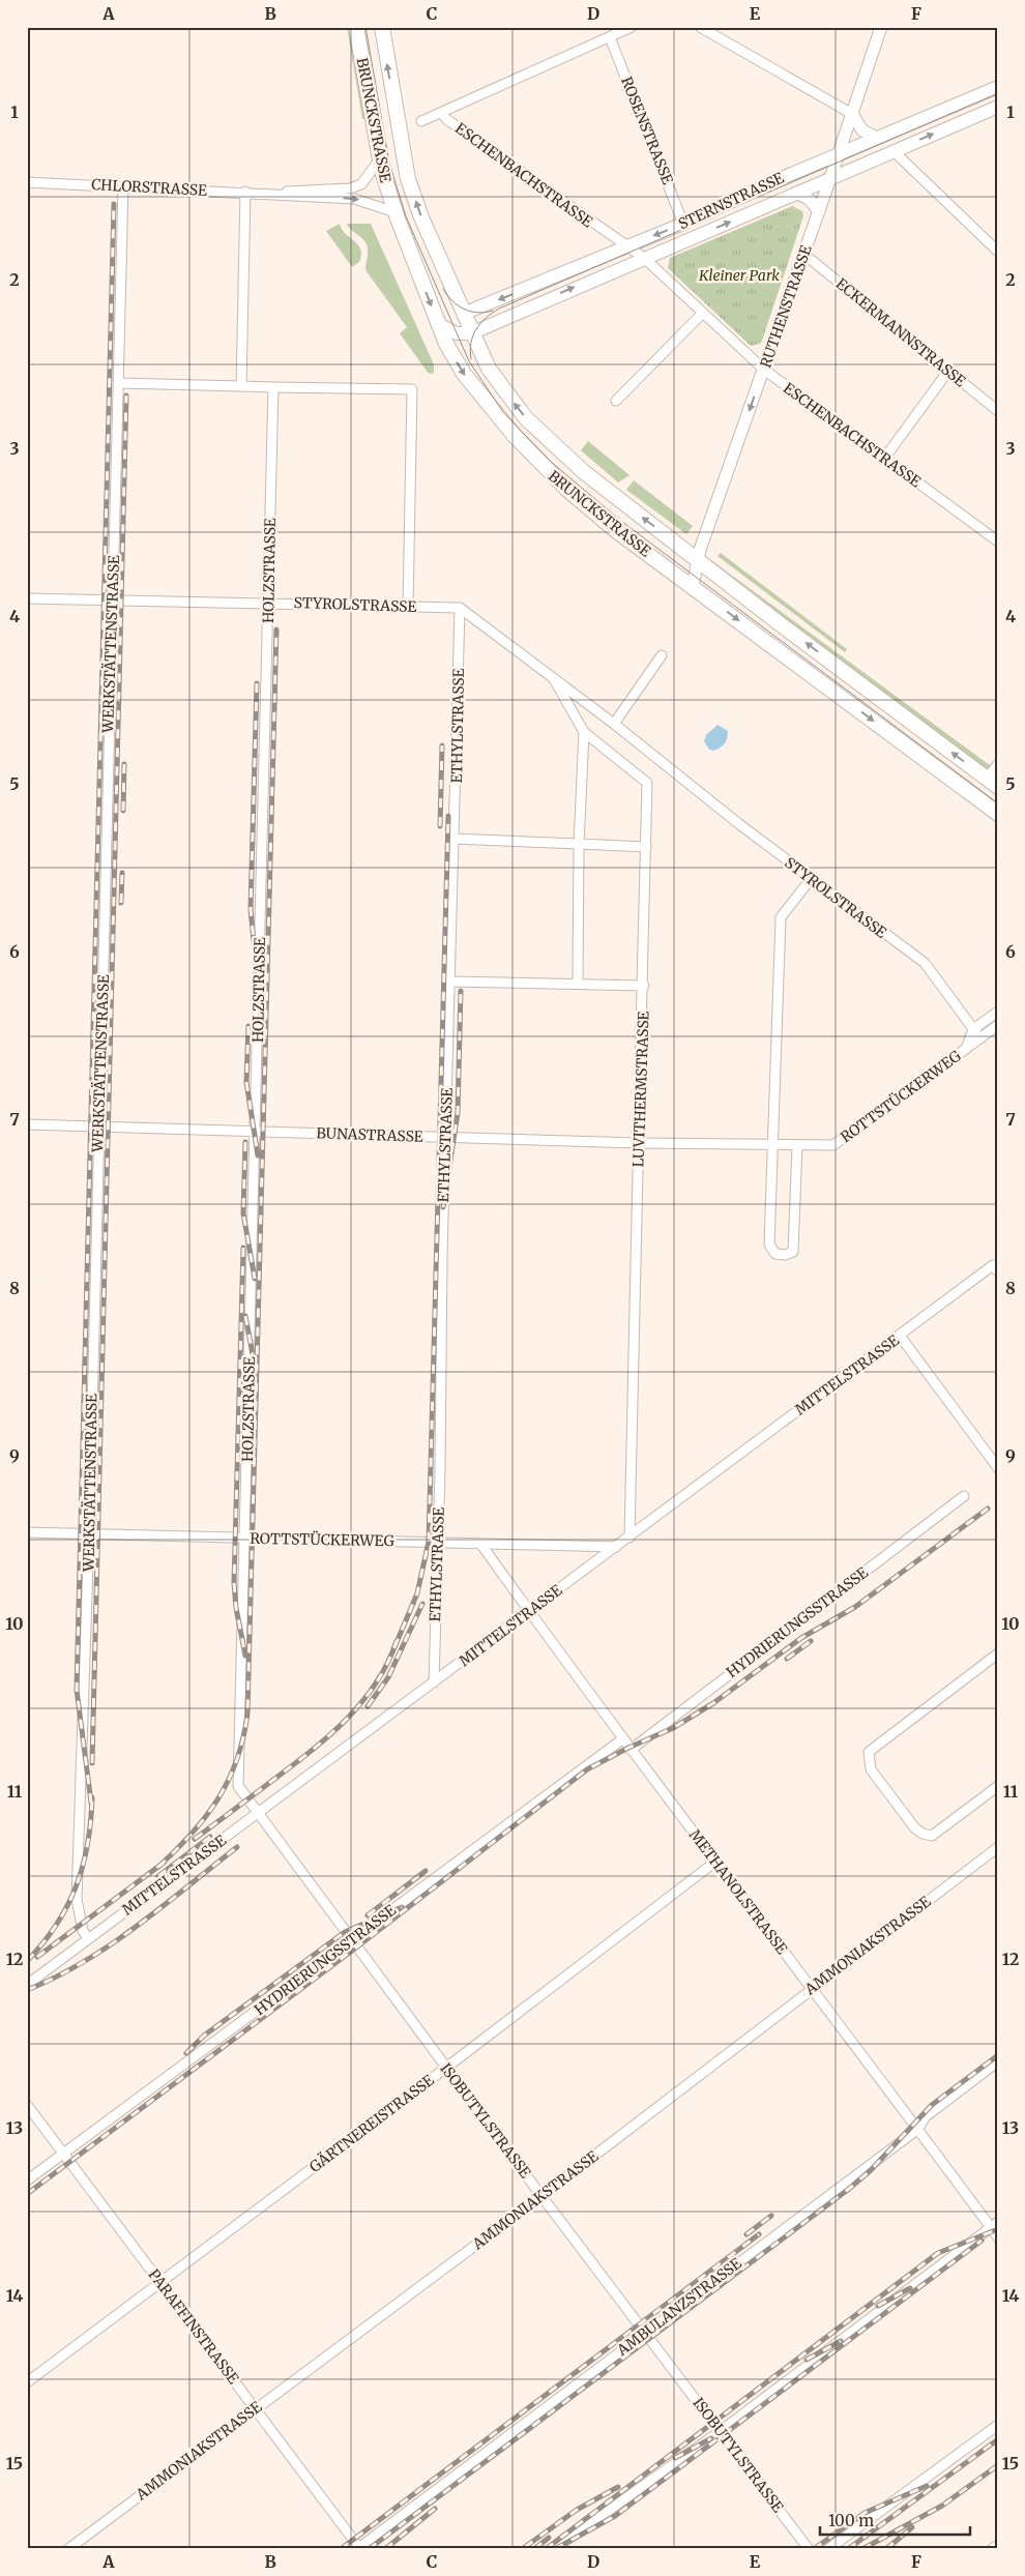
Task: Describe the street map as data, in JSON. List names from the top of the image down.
{
  "streets": {
    "main road": ["BRUNCKSTRASSE", "STERNSTRASSE"],
    "street": [
      "ROSENSTRASSE",
      "ESCHENBACHSTRASSE",
      "CHLORSTRASSE",
      "RUTHENSTRASSE",
      "ECKERMANNSTRASSE",
      "HOLZSTRASSE",
      "STYROLSTRASSE",
      "WERKSTÄTTENSTRASSE",
      "ETHYLSTRASSE",
      "LUVITHERMSTRASSE",
      "ROTTSTÜCKERWEG",
      "BUNASTRASSE",
      "MITTELSTRASSE",
      "HYDRIERUNGSSTRASSE",
      "METHANOLSTRASSE",
      "AMMONIAKSTRASSE",
      "ISOBUTYLSTRASSE",
      "GÄRTNEREISTRASSE",
      "AMBULANZSTRASSE",
      "PARAFFINSTRASSE"
    ]
  },
  "crossings": [
    ["BRUNCKSTRASSE", "STERNSTRASSE"],
    ["BRUNCKSTRASSE", "RUTHENSTRASSE"],
    ["ROSENSTRASSE", "STERNSTRASSE"],
    ["ESCHENBACHSTRASSE", "STERNSTRASSE"],
    ["ESCHENBACHSTRASSE", "RUTHENSTRASSE"],
    ["CHLORSTRASSE", "WERKSTÄTTENSTRASSE"],
    ["STERNSTRASSE", "RUTHENSTRASSE"],
    ["RUTHENSTRASSE", "ECKERMANNSTRASSE"],
    ["HOLZSTRASSE", "STYROLSTRASSE"],
    ["HOLZSTRASSE", "ROTTSTÜCKERWEG"],
    ["HOLZSTRASSE", "BUNASTRASSE"],
    ["HOLZSTRASSE", "MITTELSTRASSE"],
    ["HOLZSTRASSE", "ISOBUTYLSTRASSE"],
    ["STYROLSTRASSE", "WERKSTÄTTENSTRASSE"],
    ["STYROLSTRASSE", "ETHYLSTRASSE"],
    ["STYROLSTRASSE", "ROTTSTÜCKERWEG"],
    ["WERKSTÄTTENSTRASSE", "ROTTSTÜCKERWEG"],
    ["WERKSTÄTTENSTRASSE", "BUNASTRASSE"],
    ["WERKSTÄTTENSTRASSE", "MITTELSTRASSE"],
    ["ETHYLSTRASSE", "ROTTSTÜCKERWEG"],
    ["ETHYLSTRASSE", "BUNASTRASSE"],
    ["ETHYLSTRASSE", "MITTELSTRASSE"],
    ["LUVITHERMSTRASSE", "BUNASTRASSE"],
    ["LUVITHERMSTRASSE", "MITTELSTRASSE"],
    ["ROTTSTÜCKERWEG", "BUNASTRASSE"],
    ["ROTTSTÜCKERWEG", "MITTELSTRASSE"],
    ["ROTTSTÜCKERWEG", "METHANOLSTRASSE"],
    ["MITTELSTRASSE", "METHANOLSTRASSE"],
    ["MITTELSTRASSE", "ISOBUTYLSTRASSE"],
    ["HYDRIERUNGSSTRASSE", "METHANOLSTRASSE"],
    ["HYDRIERUNGSSTRASSE", "ISOBUTYLSTRASSE"],
    ["HYDRIERUNGSSTRASSE", "PARAFFINSTRASSE"],
    ["METHANOLSTRASSE", "AMMONIAKSTRASSE"],
    ["METHANOLSTRASSE", "GÄRTNEREISTRASSE"],
    ["METHANOLSTRASSE", "AMBULANZSTRASSE"],
    ["AMMONIAKSTRASSE", "ISOBUTYLSTRASSE"],
    ["AMMONIAKSTRASSE", "PARAFFINSTRASSE"],
    ["ISOBUTYLSTRASSE", "GÄRTNEREISTRASSE"],
    ["ISOBUTYLSTRASSE", "AMBULANZSTRASSE"],
    ["GÄRTNEREISTRASSE", "PARAFFINSTRASSE"],
    ["AMBULANZSTRASSE", "PARAFFINSTRASSE"]
  ],
  "parks": ["Kleiner Park"],
  "scale_bar": "100 m",
  "grid": {
    "columns": [
      "A",
      "B",
      "C",
      "D",
      "E",
      "F"
    ],
    "rows": [
      "1",
      "2",
      "3",
      "4",
      "5",
      "6",
      "7",
      "8",
      "9",
      "10",
      "11",
      "12",
      "13",
      "14",
      "15"
    ]
  }
}
